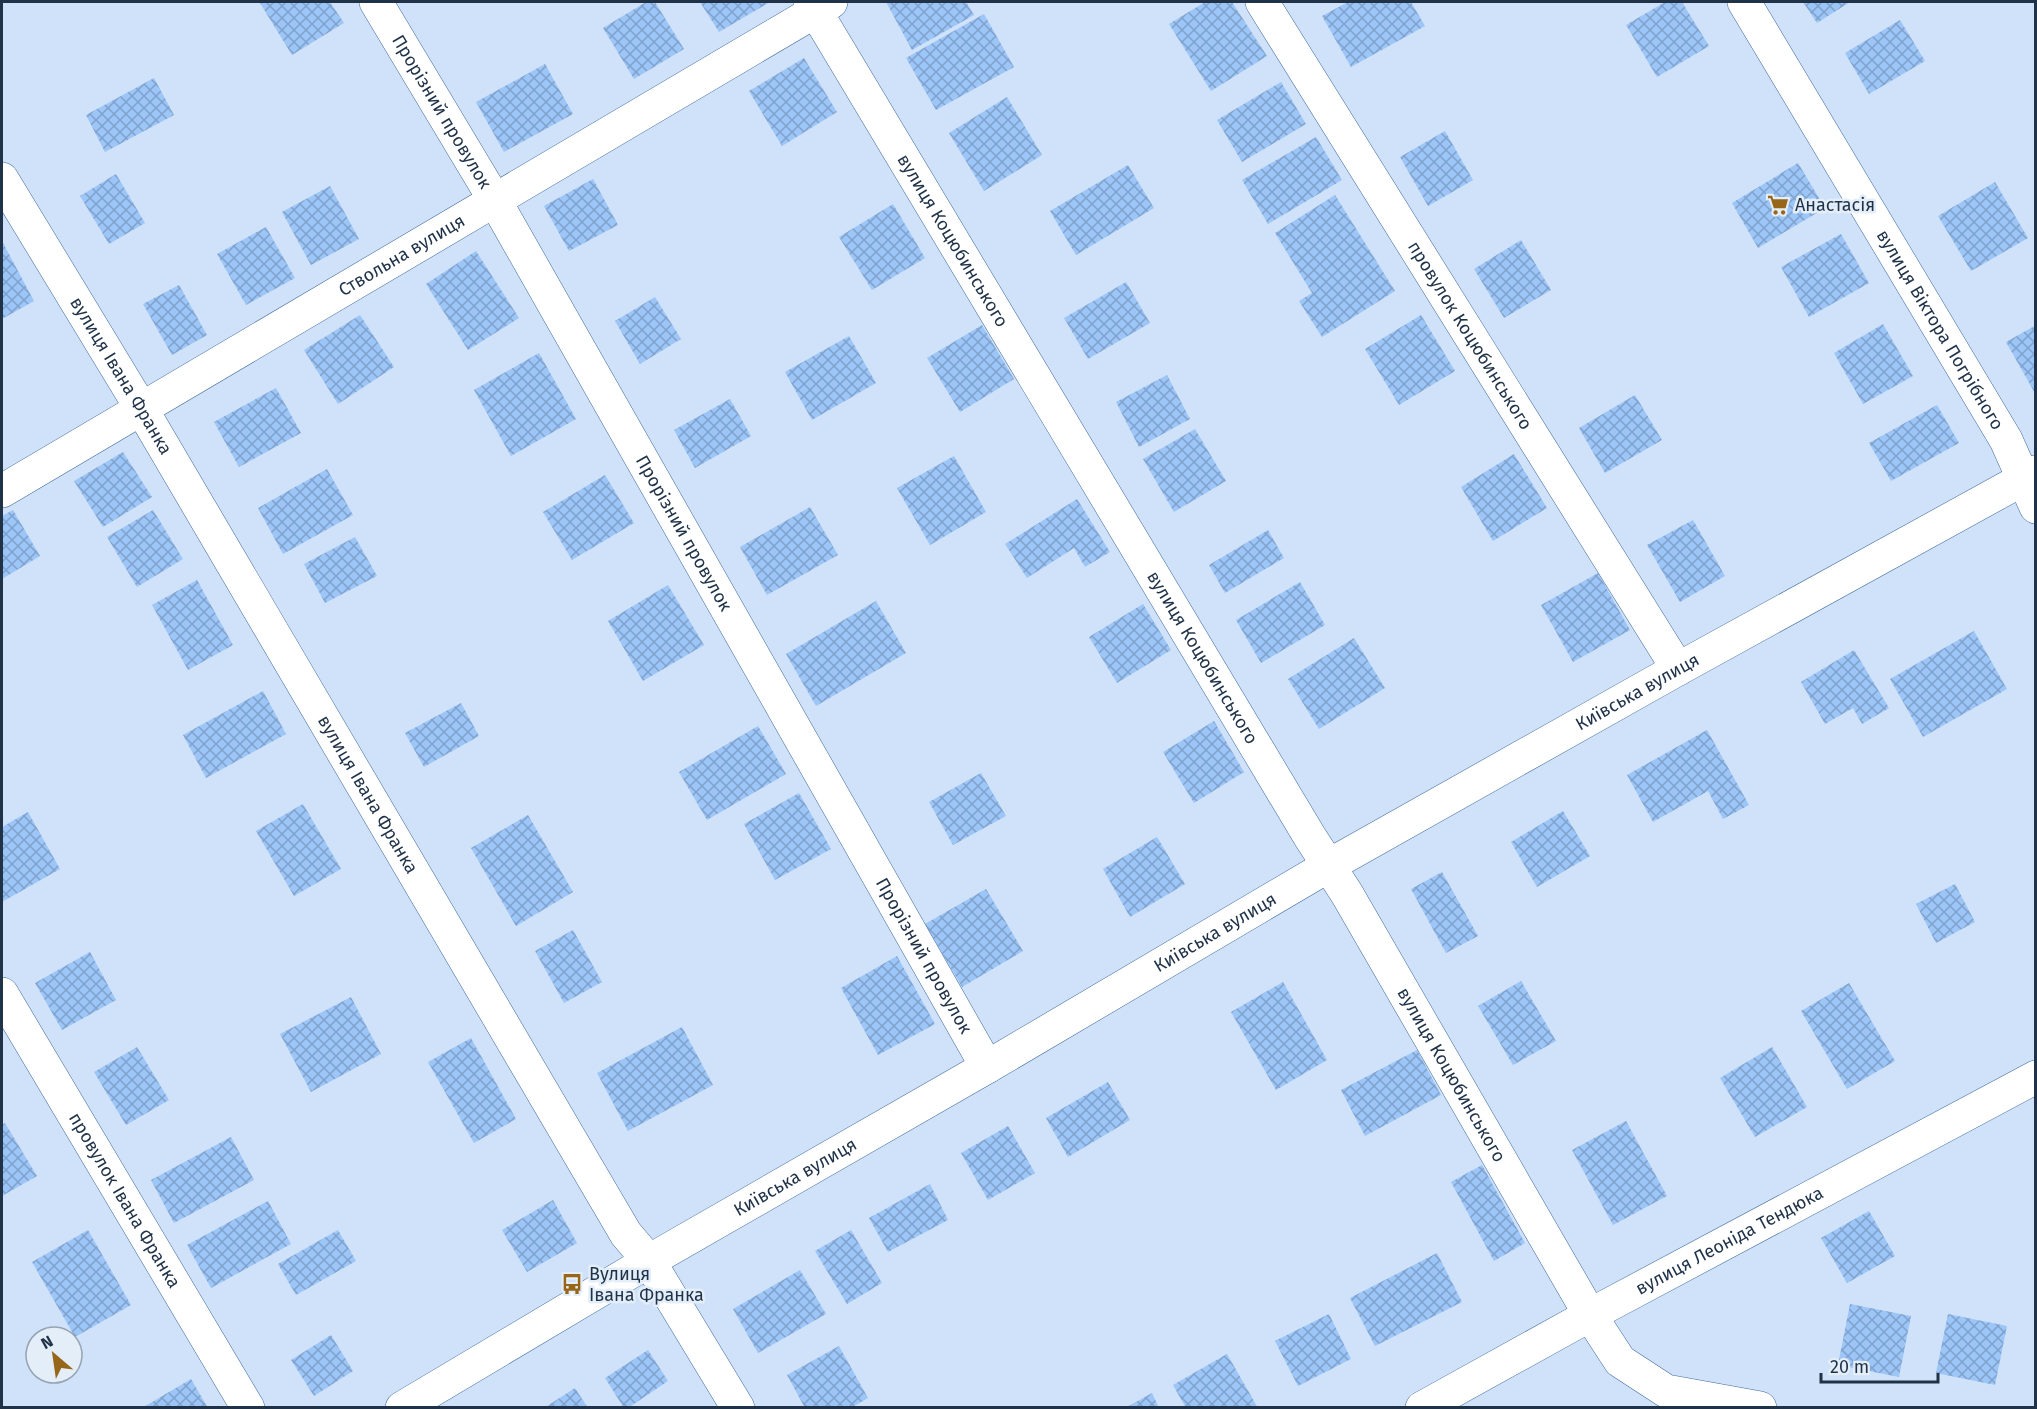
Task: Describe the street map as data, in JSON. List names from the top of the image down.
{
  "streets": {
    "street": [
      "Прорізний провулок",
      "вулиця Коцюбинського",
      "Ствольна вулиця",
      "вулиця Віктора Погрібного",
      "провулок Коцюбинського",
      "вулиця Івана Франка",
      "Київська вулиця",
      "провулок Івана Франка",
      "вулиця Леоніда Тендюка"
    ]
  },
  "crossings": [
    ["Прорізний провулок", "Ствольна вулиця"],
    ["Прорізний провулок", "Київська вулиця"],
    ["вулиця Коцюбинського", "Ствольна вулиця"],
    ["вулиця Коцюбинського", "Київська вулиця"],
    ["вулиця Коцюбинського", "вулиця Леоніда Тендюка"],
    ["Ствольна вулиця", "вулиця Івана Франка"],
    ["вулиця Віктора Погрібного", "Київська вулиця"],
    ["провулок Коцюбинського", "Київська вулиця"],
    ["вулиця Івана Франка", "Київська вулиця"]
  ],
  "places": {
    "supermarket": ["Анастасія"],
    "bus stop": ["Вулиця Івана Франка"]
  },
  "scale_bar": "20 m",
  "north": "top left"
}
